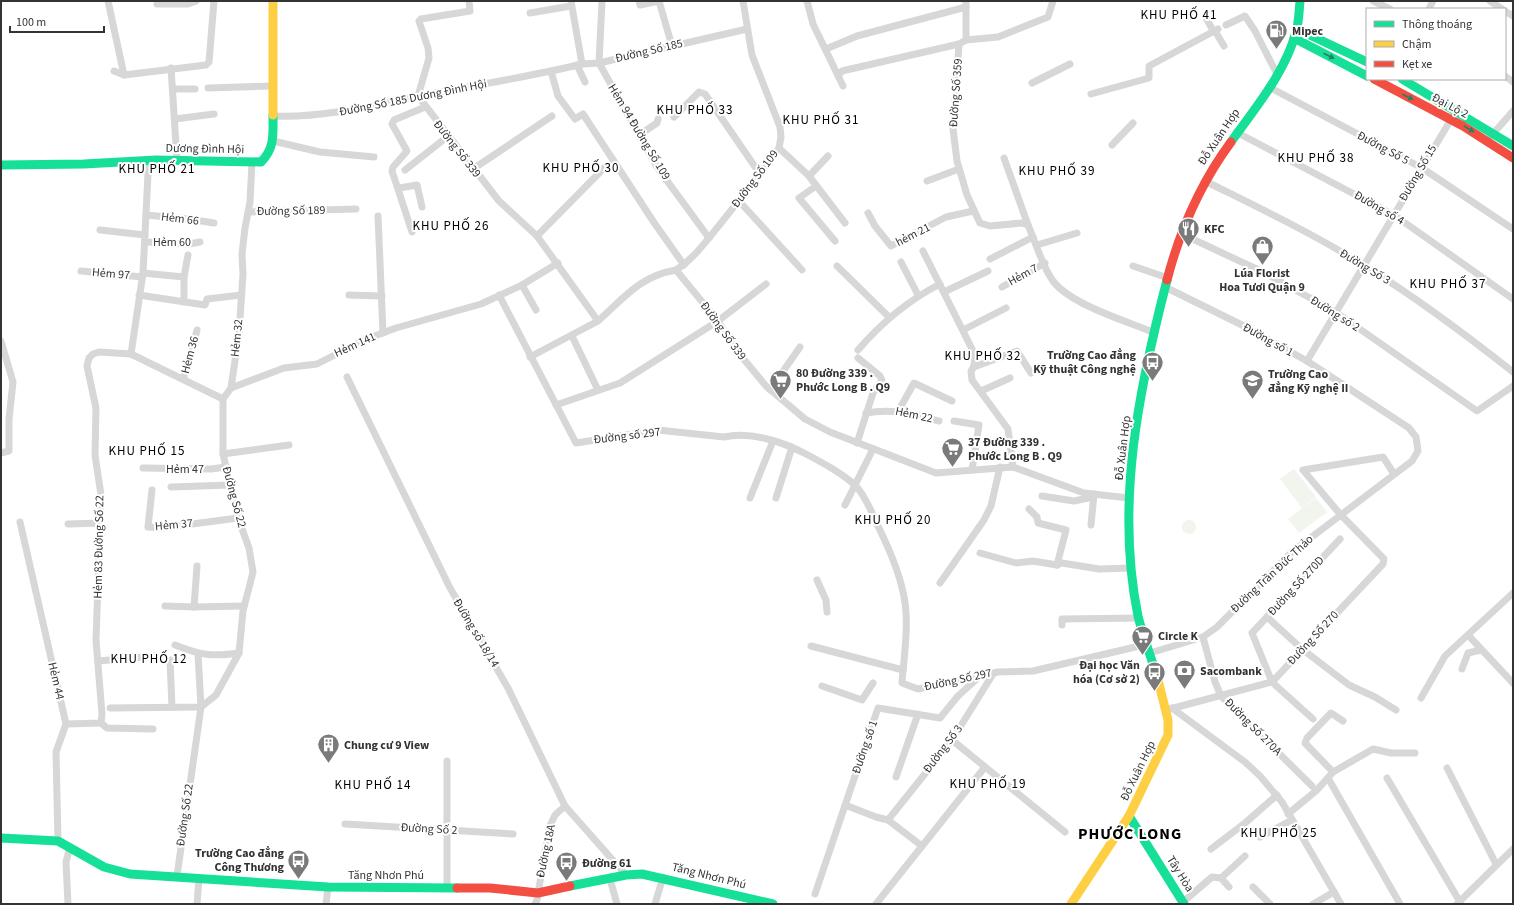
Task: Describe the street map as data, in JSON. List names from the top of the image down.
{
  "streets": {
    "street": [
      "Đường Số 185",
      "Đường Số 359",
      "Đường Số 185 Dương Đình Hội",
      "Đại Lộ 2",
      "Hẻm 94 Đường Số 109",
      "Đỗ Xuân Hợp",
      "Đường Số 5",
      "Dương Đình Hội",
      "Đường Số 339",
      "Đường Số 15",
      "Đường Số 109",
      "Đường số 4",
      "Đường Số 189",
      "Hẻm 66",
      "hẻm 21",
      "Hẻm 60",
      "Đường Số 3",
      "Hẻm 97",
      "Hẻm 7",
      "Đường số 2",
      "Hẻm 32",
      "Đường số 1",
      "Hẻm 141",
      "Hẻm 36",
      "Hẻm 22",
      "Đường số 297",
      "Hẻm 47",
      "Đường Số 22",
      "Hẻm 37",
      "Hẻm 83 Đường Số 22",
      "Đường Trần Đức Thảo",
      "Đường Số 270D",
      "Đường số 18/14",
      "Đường Số 270",
      "Đường Số 297",
      "Hẻm 44",
      "Đường Số 270A",
      "Đường Số 2",
      "Đường 18A",
      "Tây Hòa",
      "Tăng Nhơn Phú"
    ]
  },
  "crossings": [
    ["Đường Số 185", "Đường Số 185 Dương Đình Hội"],
    ["Đường Số 185", "Hẻm 94 Đường Số 109"],
    ["Đường Số 185", "Đường Số 109"],
    ["Đường Số 359", "hẻm 21"],
    ["Đường Số 185 Dương Đình Hội", "Dương Đình Hội"],
    ["Đường Số 185 Dương Đình Hội", "Đường Số 339"],
    ["Đại Lộ 2", "Đường Số 15"],
    ["Hẻm 94 Đường Số 109", "Đường Số 109"],
    ["Đỗ Xuân Hợp", "Đường Số 5"],
    ["Đỗ Xuân Hợp", "Đường Số 339"],
    ["Đỗ Xuân Hợp", "Đường số 4"],
    ["Đỗ Xuân Hợp", "Đường Số 3"],
    ["Đỗ Xuân Hợp", "Đường số 2"],
    ["Đỗ Xuân Hợp", "Đường số 1"],
    ["Đỗ Xuân Hợp", "Đường Trần Đức Thảo"],
    ["Đỗ Xuân Hợp", "Đường Số 297"],
    ["Đỗ Xuân Hợp", "Tây Hòa"],
    ["Đường Số 5", "Đường Số 15"],
    ["Dương Đình Hội", "Đường Số 189"],
    ["Đường Số 339", "Đường Số 109"],
    ["Đường Số 339", "Hẻm 141"],
    ["Đường Số 15", "Đường số 4"],
    ["Đường Số 15", "Đường Số 3"],
    ["Đường Số 15", "Đường số 2"],
    ["Đường Số 15", "Đường số 1"],
    ["Đường Số 189", "Hẻm 32"],
    ["Đường Số 3", "Đường Số 297"],
    ["Hẻm 32", "Hẻm 141"],
    ["Hẻm 32", "Đường Số 22"],
    ["Đường số 1", "Đường Trần Đức Thảo"],
    ["Đường số 1", "Đường Số 297"],
    ["Hẻm 141", "Đường số 297"],
    ["Đường số 297", "Đường Số 297"],
    ["Hẻm 47", "Đường Số 22"],
    ["Đường Số 22", "Hẻm 37"],
    ["Đường Số 22", "Tăng Nhơn Phú"],
    ["Đường Trần Đức Thảo", "Đường Số 270"],
    ["Đường Trần Đức Thảo", "Đường Số 270A"],
    ["Đường Số 270D", "Đường Số 270"],
    ["Đường số 18/14", "Đường 18A"],
    ["Đường số 18/14", "Tăng Nhơn Phú"],
    ["Đường 18A", "Tăng Nhơn Phú"]
  ],
  "districts": [
    "KHU PHỐ 41",
    "KHU PHỐ 33",
    "KHU PHỐ 31",
    "KHU PHỐ 38",
    "KHU PHỐ 30",
    "KHU PHỐ 21",
    "KHU PHỐ 39",
    "KHU PHỐ 26",
    "KHU PHỐ 37",
    "KHU PHỐ 32",
    "KHU PHỐ 15",
    "KHU PHỐ 20",
    "KHU PHỐ 12",
    "KHU PHỐ 19",
    "KHU PHỐ 14",
    "KHU PHỐ 25",
    "PHƯỚC LONG"
  ],
  "places": {
    "fuel station": ["Mipec"],
    "restaurant": ["KFC"],
    "shop": ["Lúa Florist Hoa Tươi Quận 9"],
    "bus stop": [
      "Trường Cao đẳng Kỹ thuật Công nghệ",
      "Đại học Văn hóa (Cơ sở 2)",
      "Trường Cao đẳng Công Thương",
      "Đường 61"
    ],
    "supermarket": ["80 Đường 339 . Phước Long B . Q9", "37 Đường 339 . Phước Long B . Q9", "Circle K"],
    "school or university": ["Trường Cao đẳng Kỹ nghệ II"],
    "bank": ["Sacombank"],
    "building": ["Chung cư 9 View"]
  },
  "legend": ["Thông thoáng", "Chậm", "Kẹt xe"],
  "scale_bar": "100 m"
}
